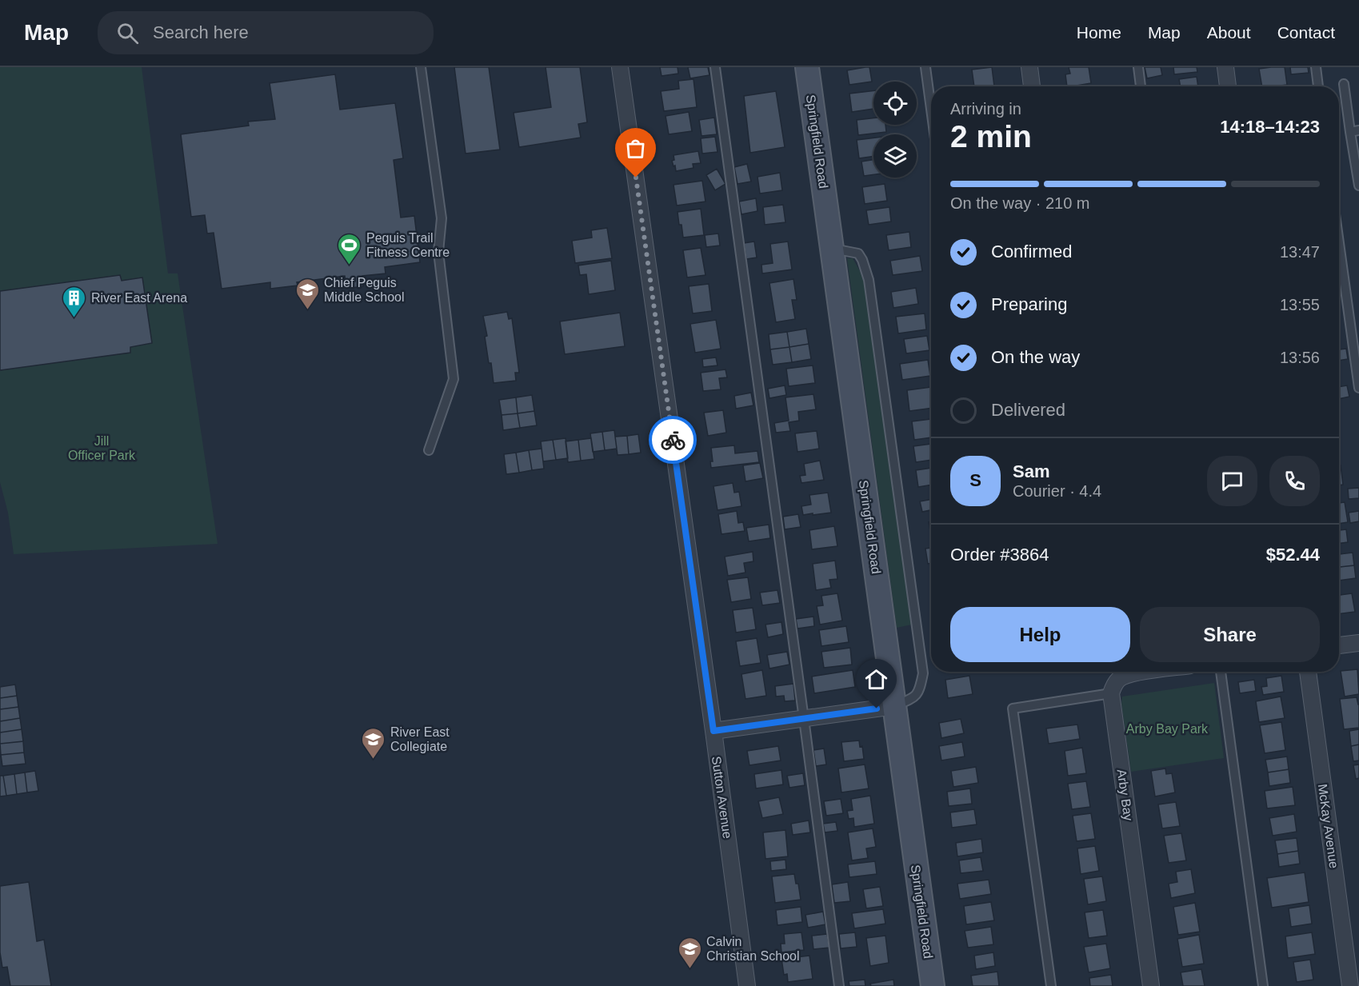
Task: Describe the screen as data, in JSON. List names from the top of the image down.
{
  "streets": {
    "street": [
      "Springfield Road",
      "Arby Bay",
      "Sutton Avenue",
      "McKay Avenue"
    ]
  },
  "parks": ["Jill Officer Park", "Arby Bay Park"],
  "places": {
    "sports": ["Peguis Trail Fitness Centre"],
    "school or university": ["Chief Peguis Middle School", "River East Collegiate", "Calvin Christian School"],
    "building": ["River East Arena"]
  },
  "page": {
    "header": "Map",
    "search": "Search here",
    "nav": [
      "Home",
      "Map",
      "About",
      "Contact"
    ],
    "heading": ["2 min", "Arriving in", "14:18–14:23"],
    "panel": [
      "Sam",
      "Courier · 4.4",
      "Order #3864",
      "$52.44"
    ],
    "bar": "On the way · 210 m",
    "list": [
      ["Confirmed", "13:47"],
      ["Preparing", "13:55"],
      ["On the way", "13:56"],
      "Delivered"
    ],
    "round": "S",
    "buttons": ["Help", "Share"]
  }
}
